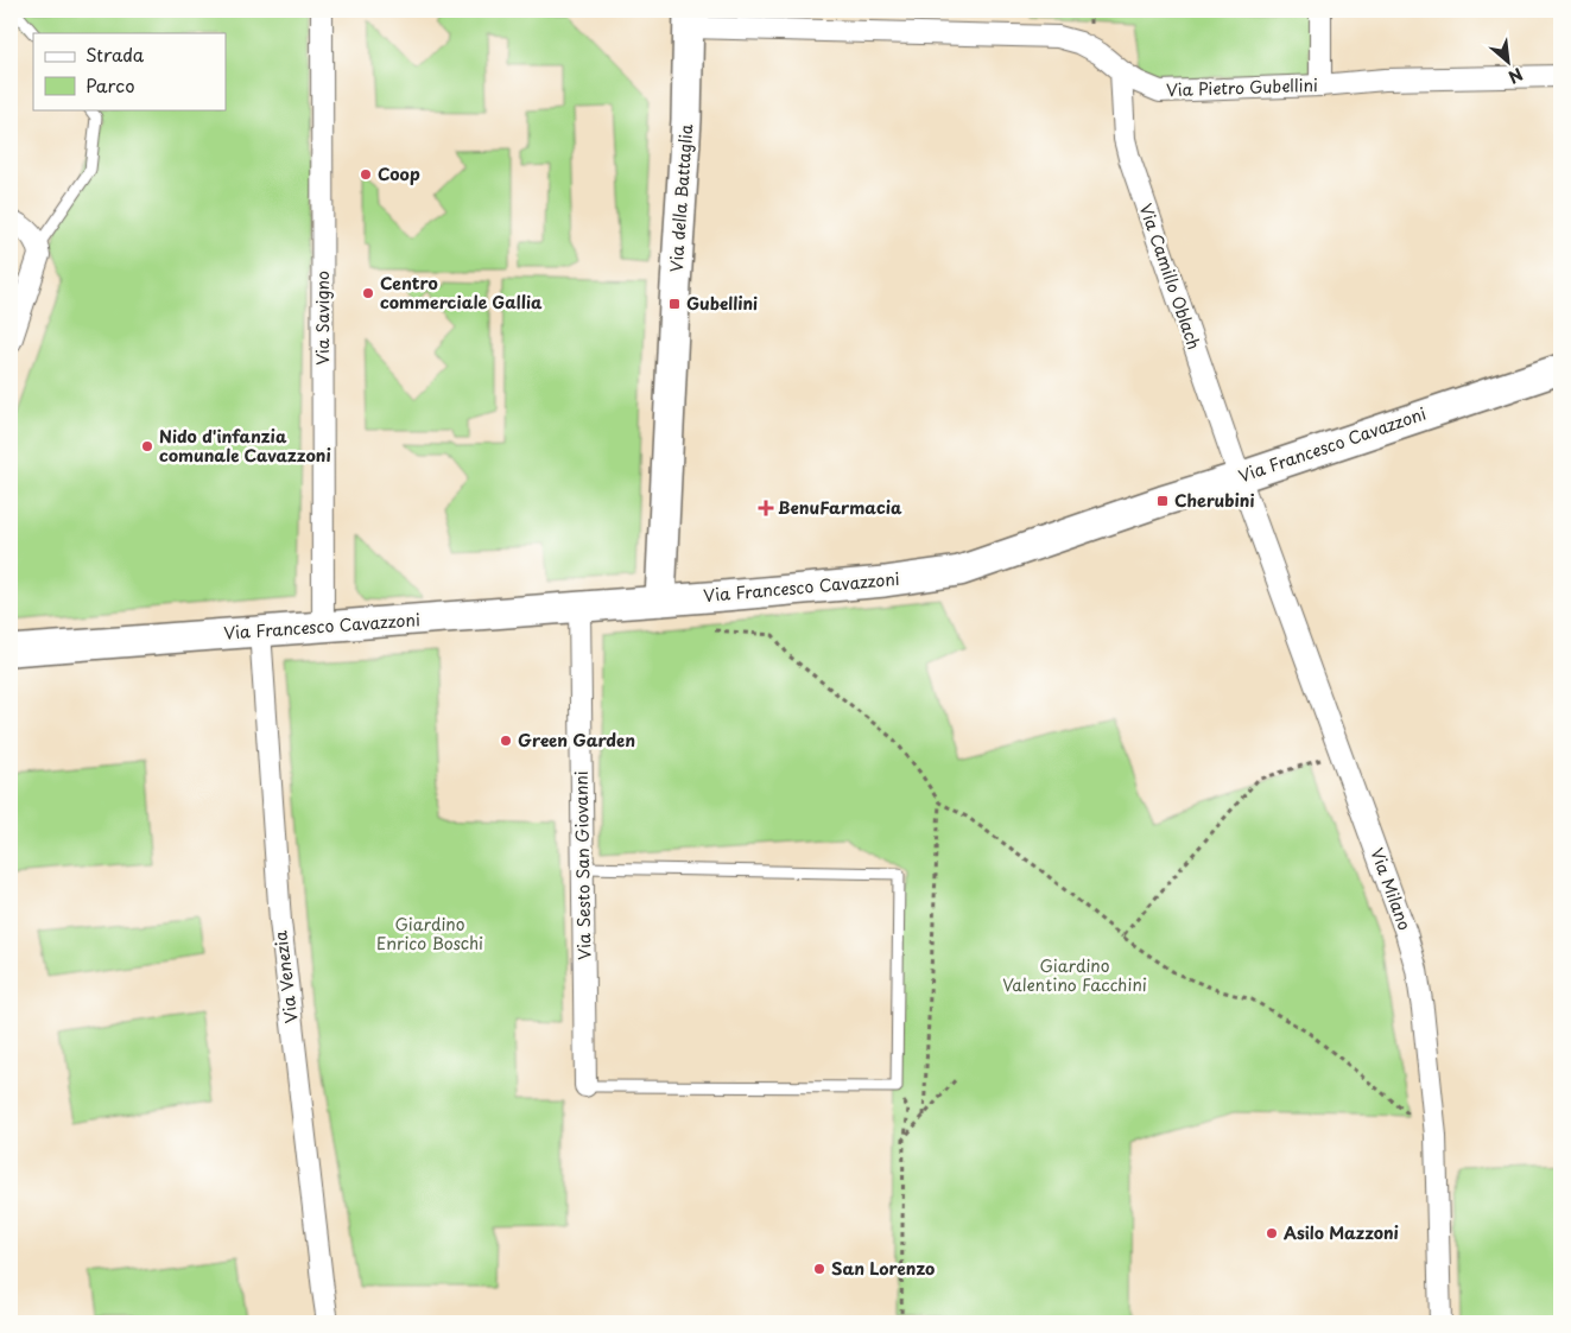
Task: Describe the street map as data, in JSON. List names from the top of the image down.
{
  "streets": {
    "street": [
      "Via Pietro Gubellini",
      "Via della Battaglia",
      "Via Camillo Oblach",
      "Via Savigno",
      "Via Francesco Cavazzoni",
      "Via Sesto San Giovanni",
      "Via Milano",
      "Via Venezia"
    ]
  },
  "crossings": [
    ["Via Pietro Gubellini", "Via della Battaglia"],
    ["Via Pietro Gubellini", "Via Camillo Oblach"],
    ["Via della Battaglia", "Via Francesco Cavazzoni"],
    ["Via Camillo Oblach", "Via Francesco Cavazzoni"],
    ["Via Camillo Oblach", "Via Milano"],
    ["Via Savigno", "Via Francesco Cavazzoni"],
    ["Via Francesco Cavazzoni", "Via Sesto San Giovanni"],
    ["Via Francesco Cavazzoni", "Via Milano"],
    ["Via Francesco Cavazzoni", "Via Venezia"]
  ],
  "parks": ["Giardino Enrico Boschi", "Giardino Valentino Facchini"],
  "places": {
    "other": [
      "Coop",
      "Centro commerciale Gallia",
      "Nido d'infanzia comunale Cavazzoni",
      "Green Garden",
      "Asilo Mazzoni",
      "San Lorenzo"
    ],
    "transit": ["Gubellini", "Cherubini"],
    "health": ["BenuFarmacia"]
  },
  "legend": ["Strada", "Parco"],
  "north": "bottom right"
}
